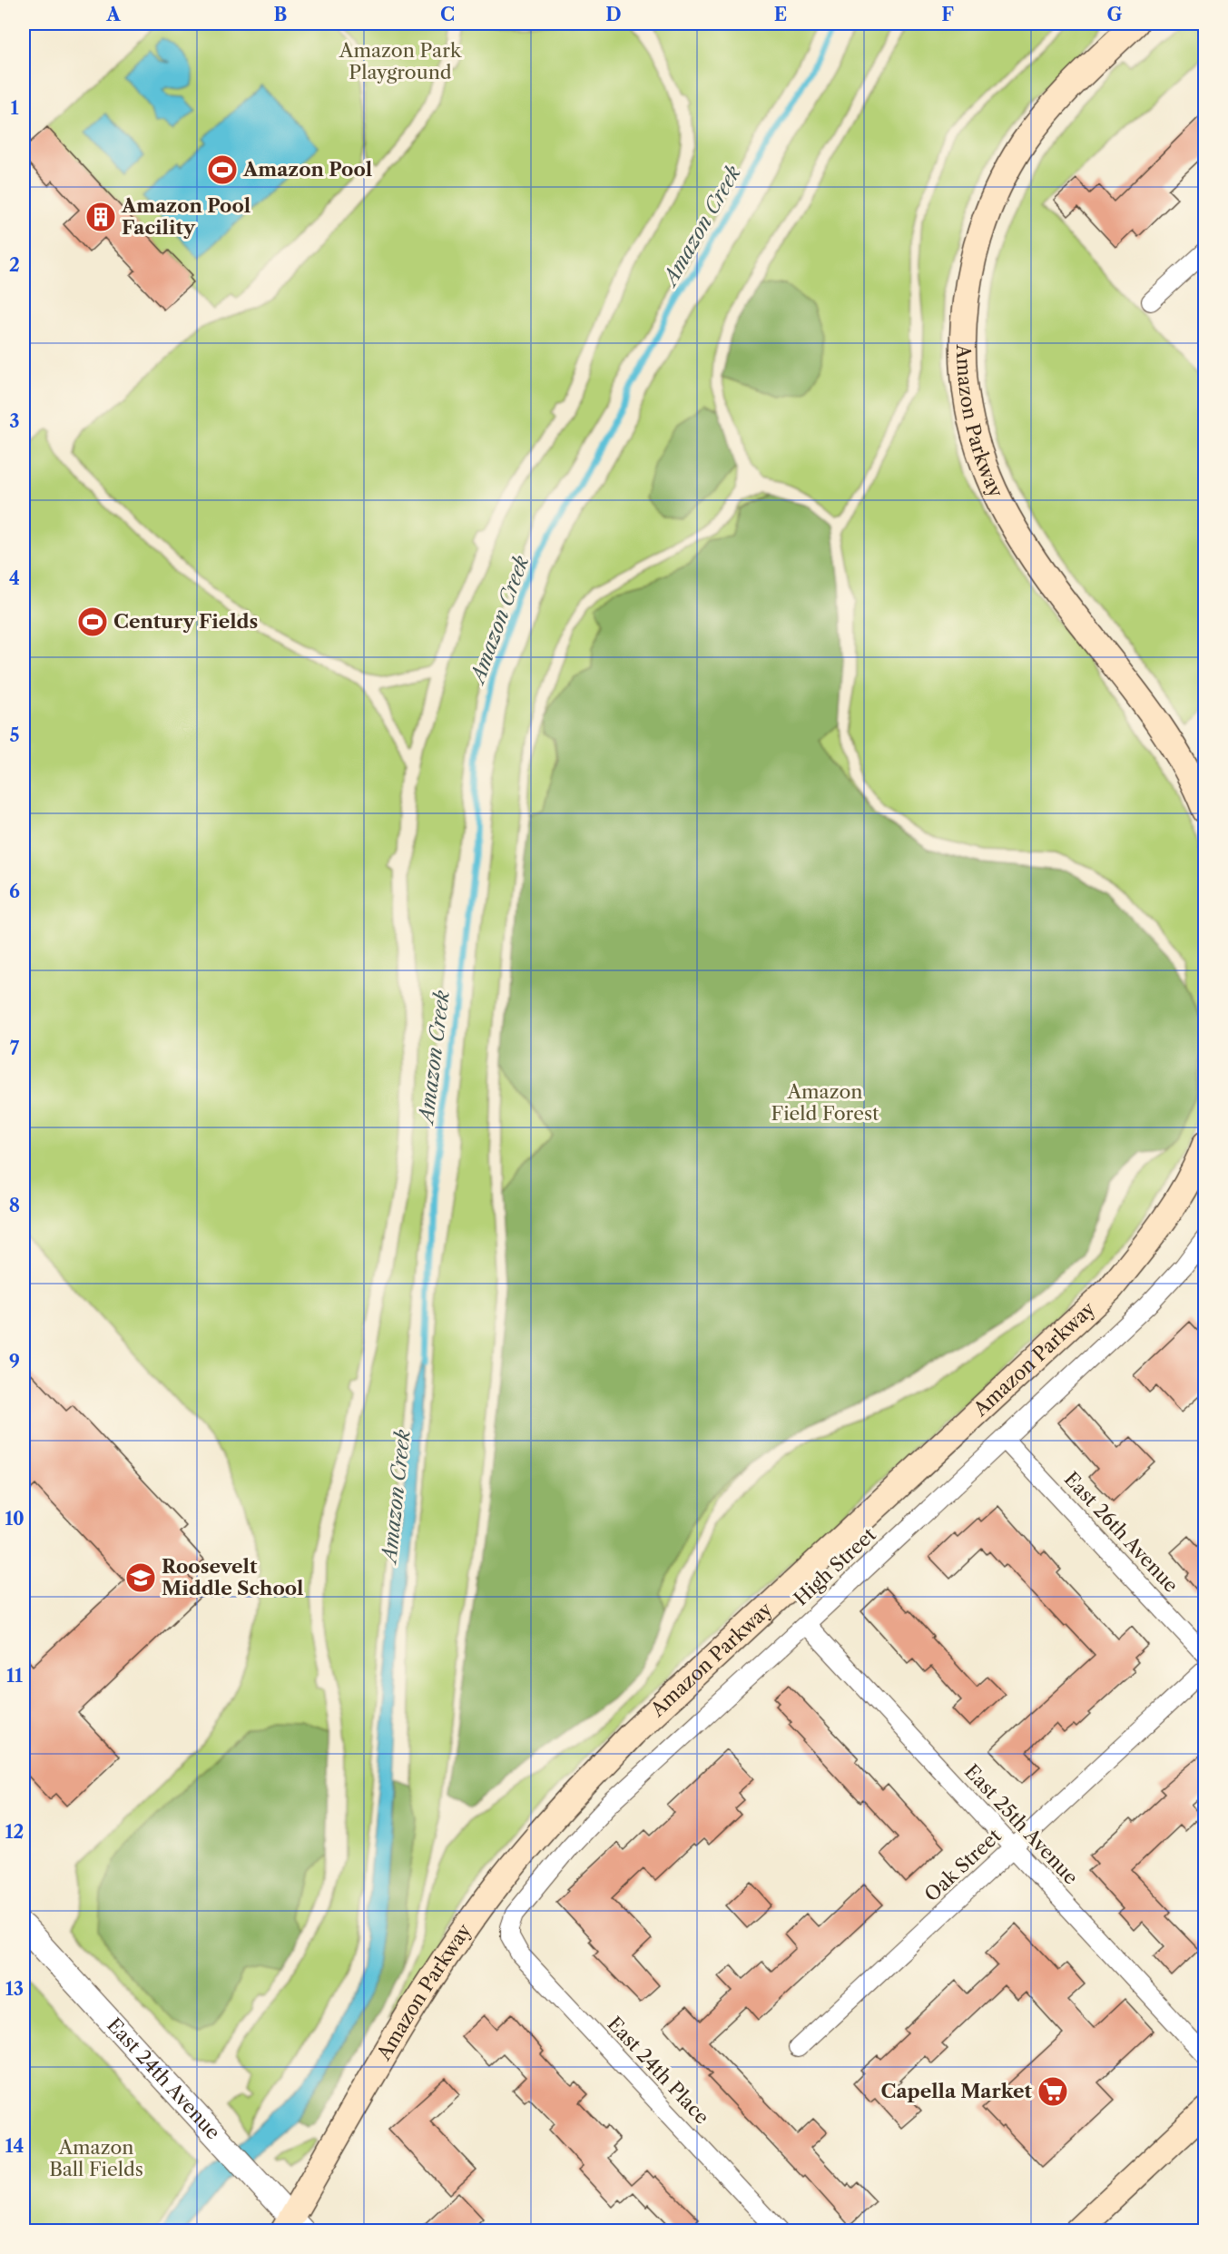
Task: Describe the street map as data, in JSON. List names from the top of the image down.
{
  "streets": {
    "main road": ["Amazon Parkway"],
    "street": [
      "East 26th Avenue",
      "High Street",
      "East 25th Avenue",
      "Oak Street",
      "East 24th Place",
      "East 24th Avenue"
    ]
  },
  "crossings": [
    ["Amazon Parkway", "East 24th Avenue"],
    ["East 26th Avenue", "High Street"],
    ["High Street", "East 25th Avenue"],
    ["High Street", "East 24th Place"],
    ["East 25th Avenue", "Oak Street"]
  ],
  "water": ["Amazon Creek"],
  "parks": ["Amazon Park Playground", "Amazon Field Forest", "Amazon Ball Fields"],
  "places": {
    "sports": ["Amazon Pool", "Century Fields"],
    "building": ["Amazon Pool Facility"],
    "school or university": ["Roosevelt Middle School"],
    "supermarket": ["Capella Market"]
  },
  "grid": {
    "columns": [
      "A",
      "B",
      "C",
      "D",
      "E",
      "F",
      "G"
    ],
    "rows": [
      "1",
      "2",
      "3",
      "4",
      "5",
      "6",
      "7",
      "8",
      "9",
      "10",
      "11",
      "12",
      "13",
      "14"
    ]
  }
}
